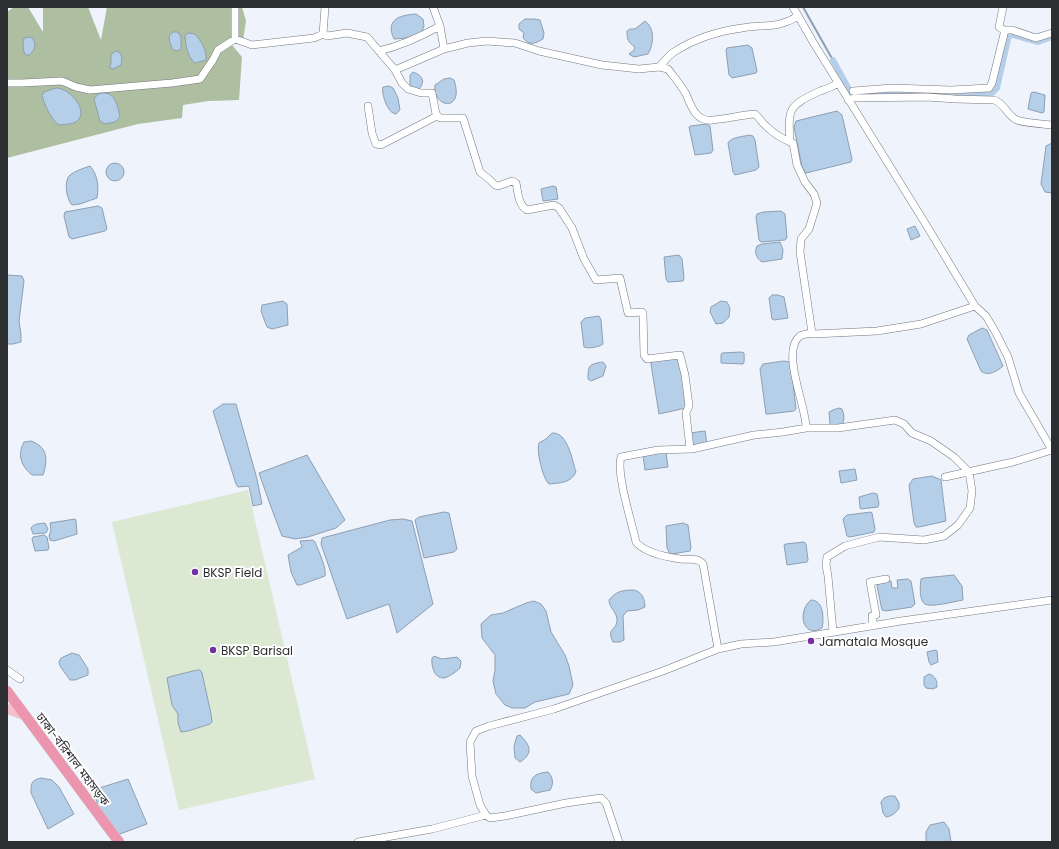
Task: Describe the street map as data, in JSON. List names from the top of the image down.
{
  "streets": {
    "highway": ["ঢাকা-বরিশাল মহাসড়ক"]
  },
  "places": ["BKSP Field", "Jamatala Mosque", "BKSP Barisal"]
}
